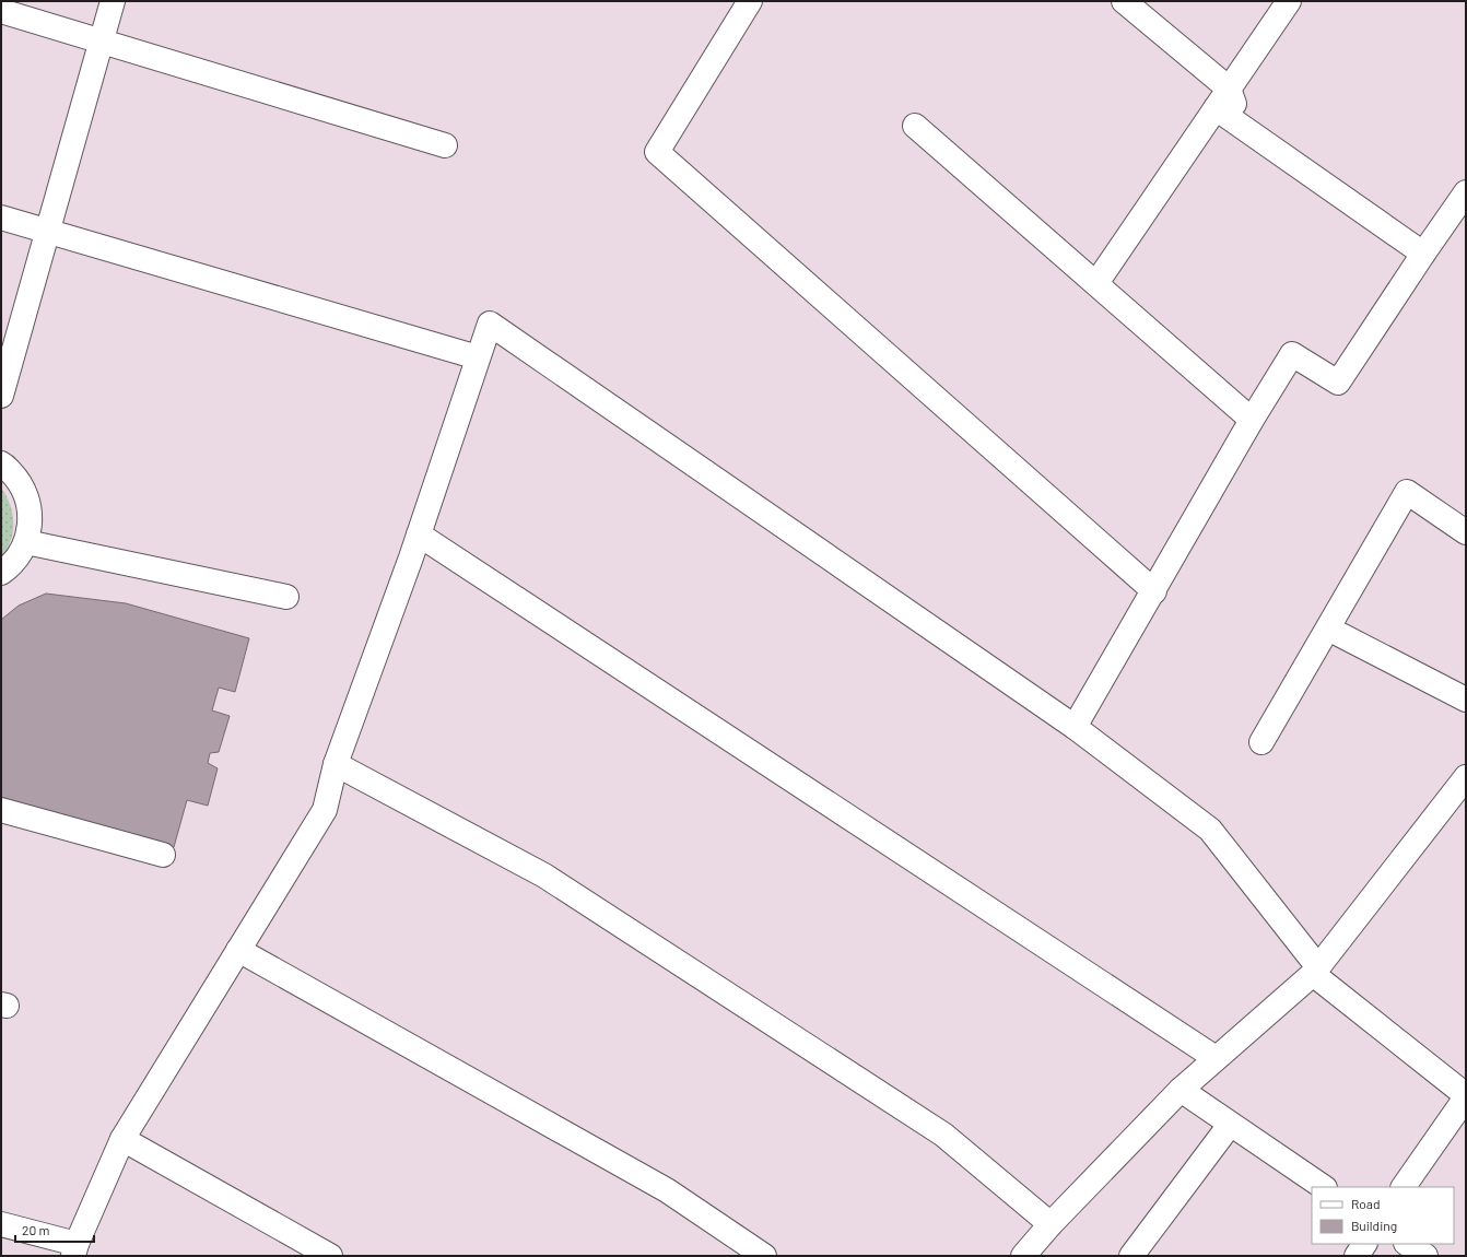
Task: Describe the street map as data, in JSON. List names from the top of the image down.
{
  "legend": ["Road", "Building"],
  "scale_bar": "20 m"
}
